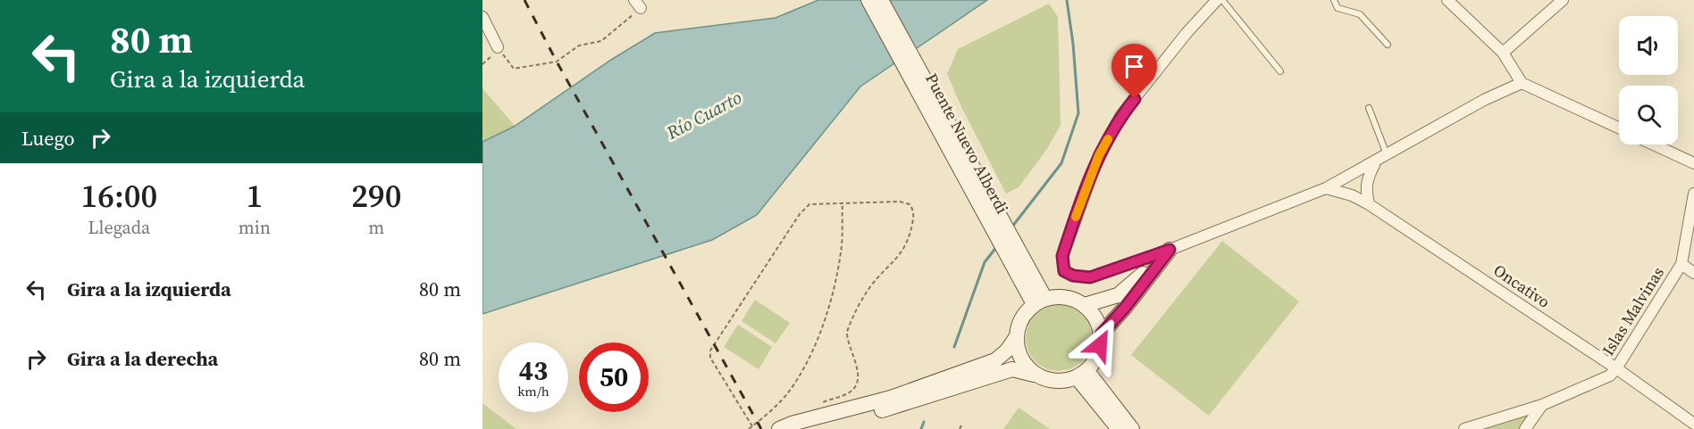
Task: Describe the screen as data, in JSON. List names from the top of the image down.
{
  "streets": {
    "main road": ["Puente Nuevo Alberdi"],
    "street": ["Oncativo", "Islas Malvinas"]
  },
  "crossings": [
    ["Oncativo", "Islas Malvinas"]
  ],
  "water": ["Río Cuarto"],
  "page": {
    "turn": ["80 m", "Gira a la izquierda"],
    "then": "Luego",
    "eta": [
      "16:00",
      "Llegada",
      "1",
      "min",
      "290",
      "m"
    ],
    "list": [
      {
        "name": "Gira a la izquierda",
        "value": "80 m"
      },
      {
        "name": "Gira a la derecha",
        "value": "80 m"
      }
    ],
    "speed": "43 km/h",
    "limit": "50"
  }
}
